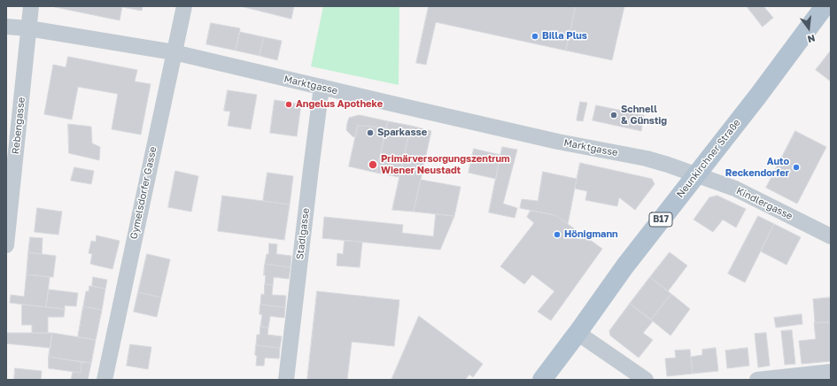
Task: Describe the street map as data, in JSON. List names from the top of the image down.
{
  "streets": {
    "main road": ["Neunkirchner Straße", "B17"],
    "street": [
      "Marktgasse",
      "Rebengasse",
      "Gymelsdorfer Gasse",
      "Kindlergasse",
      "Stadlgasse"
    ]
  },
  "crossings": [
    ["Marktgasse", "Rebengasse"],
    ["Marktgasse", "Neunkirchner Straße"],
    ["Marktgasse", "Gymelsdorfer Gasse"],
    ["Marktgasse", "Kindlergasse"],
    ["Marktgasse", "Stadlgasse"],
    ["Neunkirchner Straße", "Kindlergasse"]
  ],
  "places": [
    "Billa Plus",
    "Angelus Apotheke",
    "Schnell & Günstig",
    "Sparkasse",
    "Primärversorgungszentrum Wiener Neustadt",
    "Auto Reckendorfer",
    "Hönigmann"
  ],
  "north": "bottom"
}
